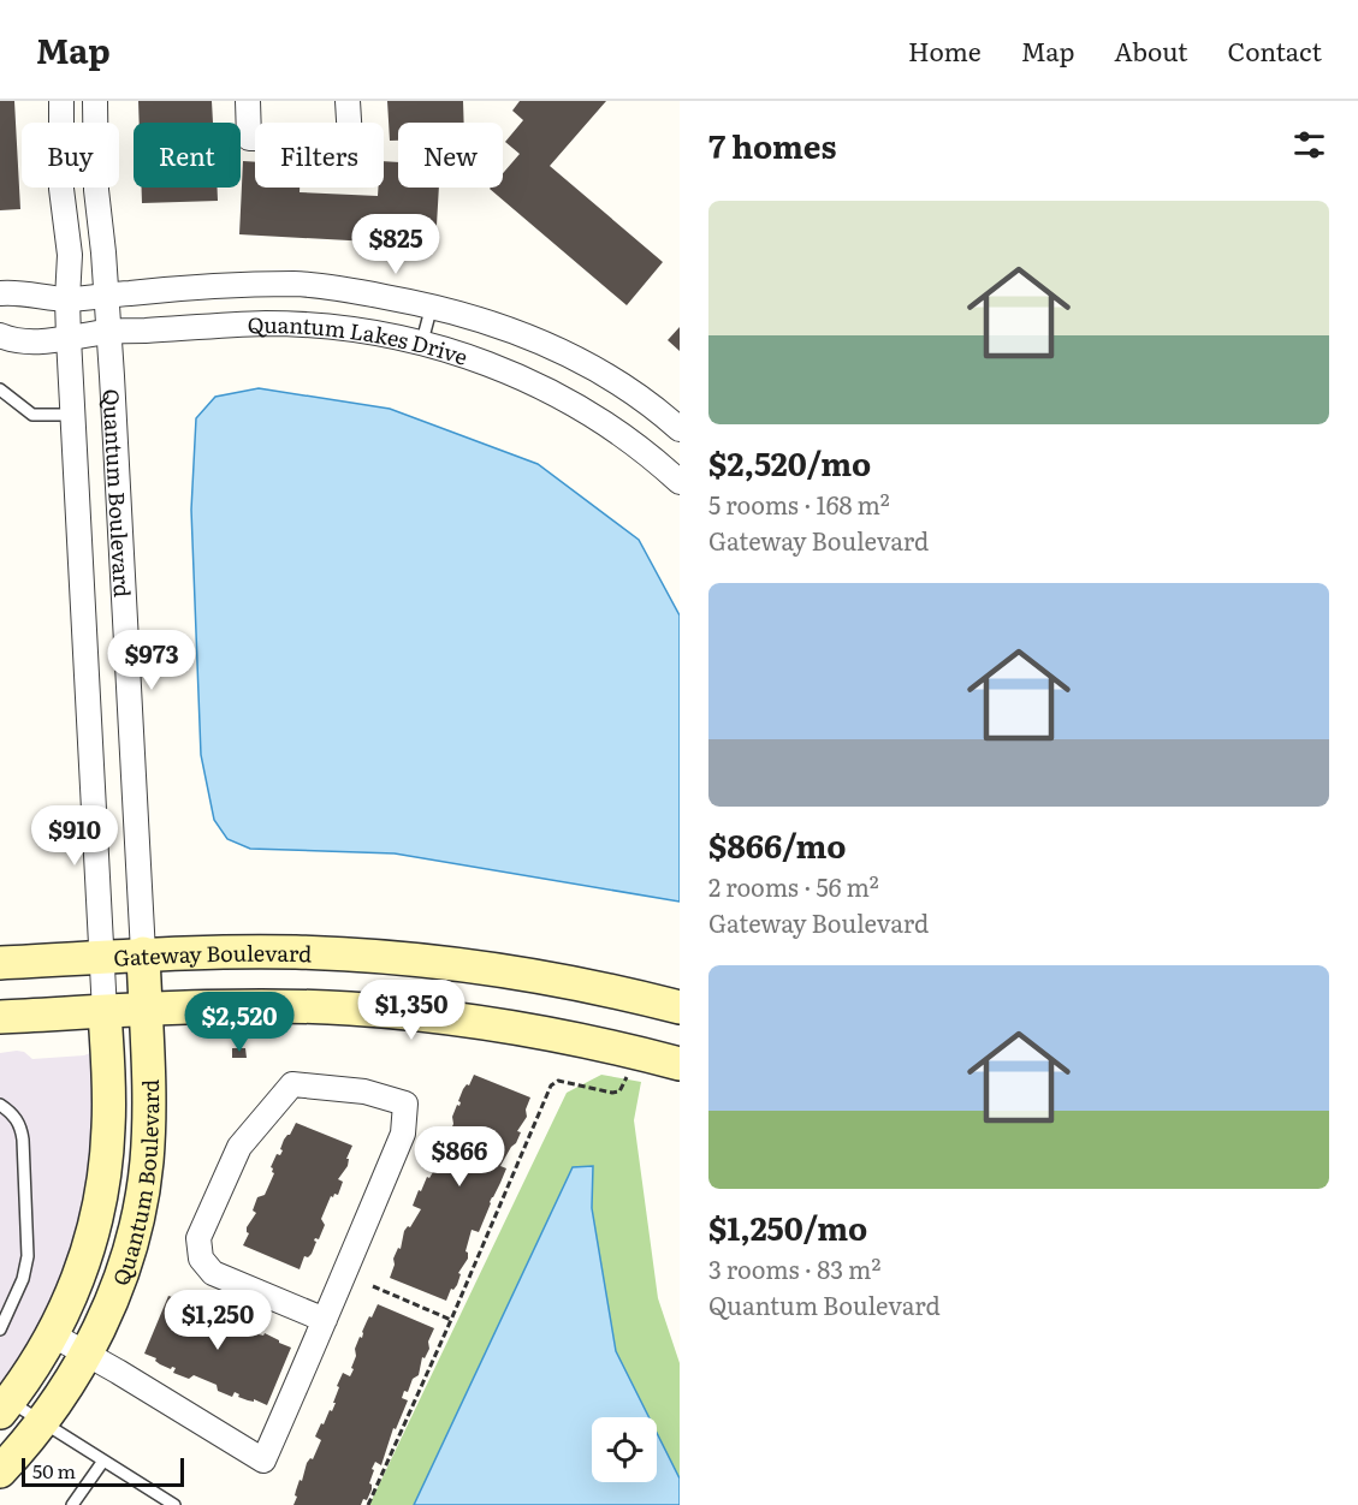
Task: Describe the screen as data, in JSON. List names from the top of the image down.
{
  "streets": {
    "main road": ["Quantum Boulevard", "Gateway Boulevard"],
    "street": ["Quantum Lakes Drive"]
  },
  "crossings": [
    ["Quantum Lakes Drive", "Quantum Boulevard"],
    ["Quantum Boulevard", "Gateway Boulevard"]
  ],
  "scale_bar": "50 m",
  "page": {
    "header": "Map",
    "nav": [
      "Home",
      "Map",
      "About",
      "Contact"
    ],
    "heading": "7 homes",
    "chip": [
      "Buy",
      "Rent",
      "Filters",
      "New"
    ],
    "list": [
      {
        "name": "$2,520/mo",
        "note": "5 rooms · 168 m² · Gateway Boulevard"
      },
      {
        "name": "$866/mo",
        "note": "2 rooms · 56 m² · Gateway Boulevard"
      },
      {
        "name": "$1,250/mo",
        "note": "3 rooms · 83 m² · Quantum Boulevard"
      }
    ],
    "price": [
      "$825",
      "$973",
      "$910",
      "$1,350",
      "$2,520",
      "$866",
      "$1,250"
    ],
    "scale": "50 m"
  }
}
